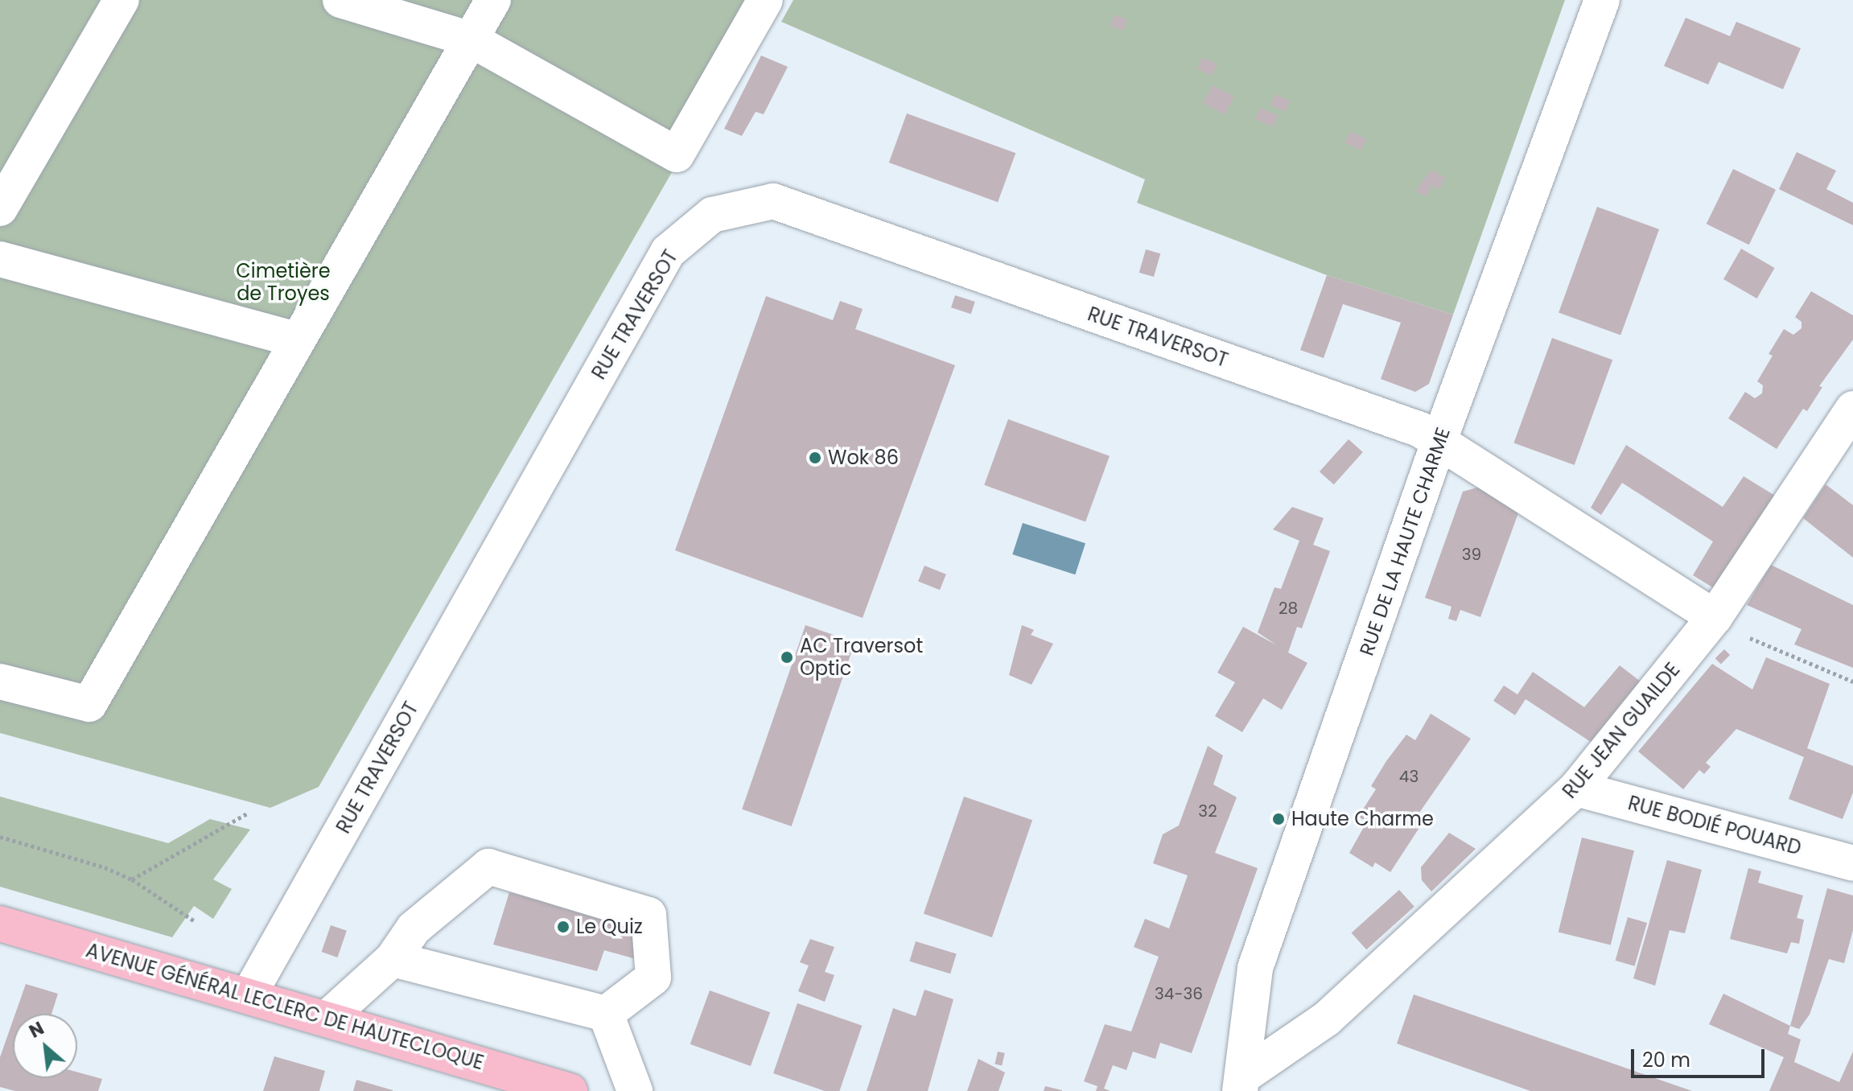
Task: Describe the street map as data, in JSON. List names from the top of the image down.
{
  "streets": {
    "main road": ["AVENUE GÉNÉRAL LECLERC DE HAUTECLOQUE"],
    "street": [
      "RUE TRAVERSOT",
      "RUE DE LA HAUTE CHARME",
      "RUE JEAN GUAILDE",
      "RUE BODIÉ POUARD"
    ]
  },
  "crossings": [
    ["RUE TRAVERSOT", "RUE DE LA HAUTE CHARME"],
    ["RUE TRAVERSOT", "AVENUE GÉNÉRAL LECLERC DE HAUTECLOQUE"],
    ["RUE DE LA HAUTE CHARME", "RUE JEAN GUAILDE"],
    ["RUE JEAN GUAILDE", "RUE BODIÉ POUARD"]
  ],
  "parks": ["Cimetière de Troyes"],
  "places": [
    "Wok 86",
    "AC Traversot Optic",
    "Haute Charme",
    "Le Quiz"
  ],
  "house_numbers": [
    "39",
    "28",
    "43",
    "32",
    "34-36"
  ],
  "scale_bar": "20 m",
  "north": "top left"
}
